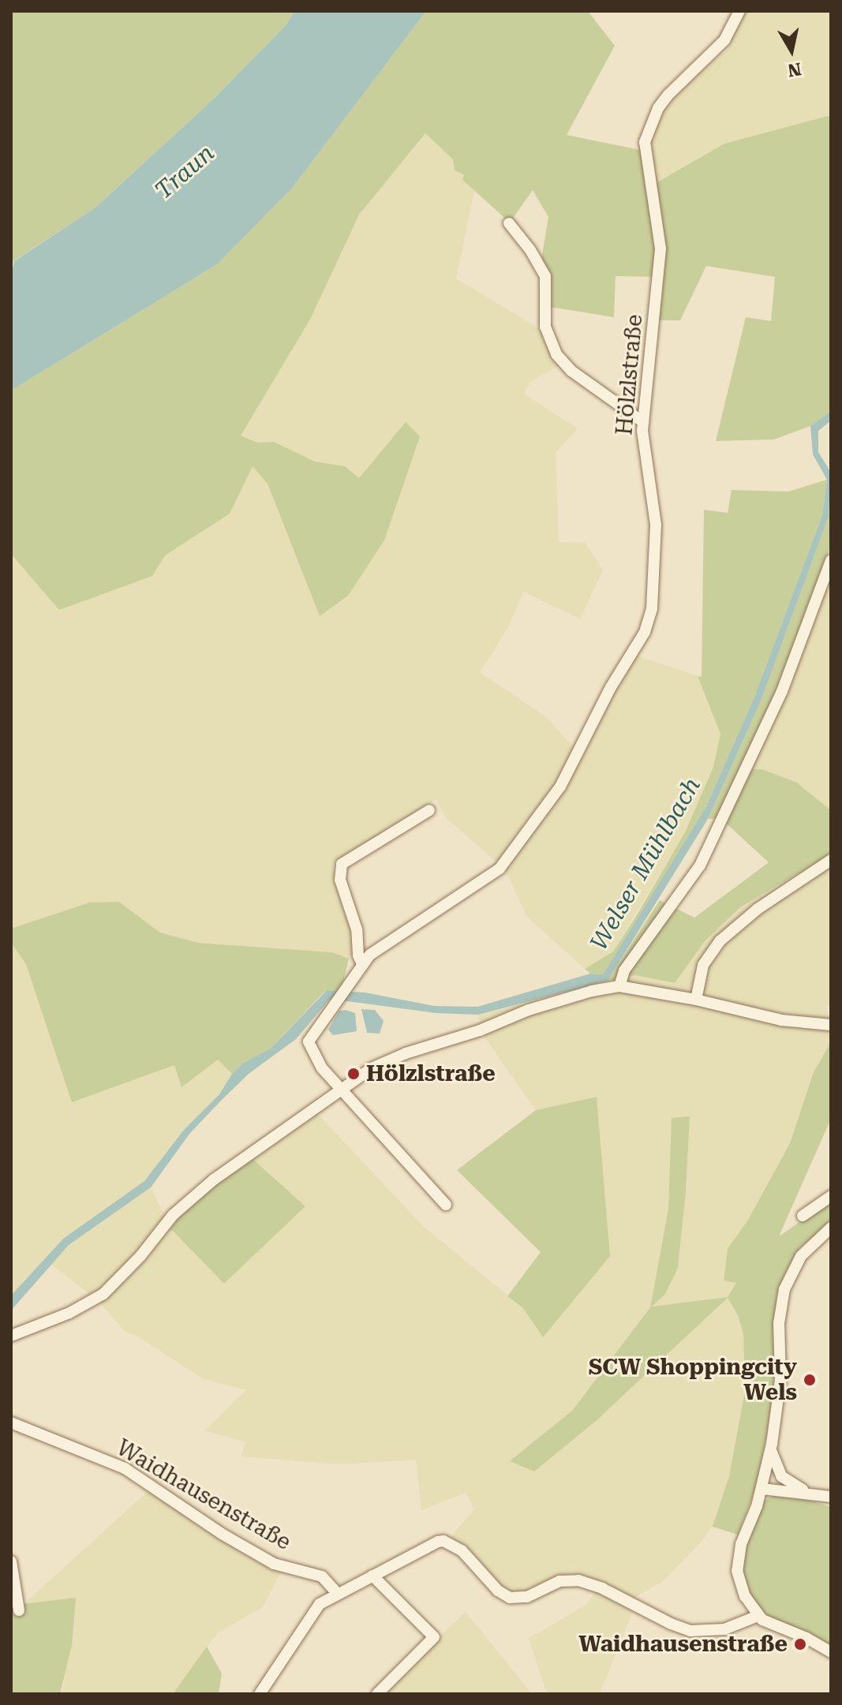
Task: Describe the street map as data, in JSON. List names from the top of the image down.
{
  "streets": {
    "street": ["Hölzlstraße", "Waidhausenstraße"]
  },
  "water": ["Traun", "Welser Mühlbach"],
  "places": ["Hölzlstraße", "SCW Shoppingcity Wels", "Waidhausenstraße"],
  "north": "bottom"
}
